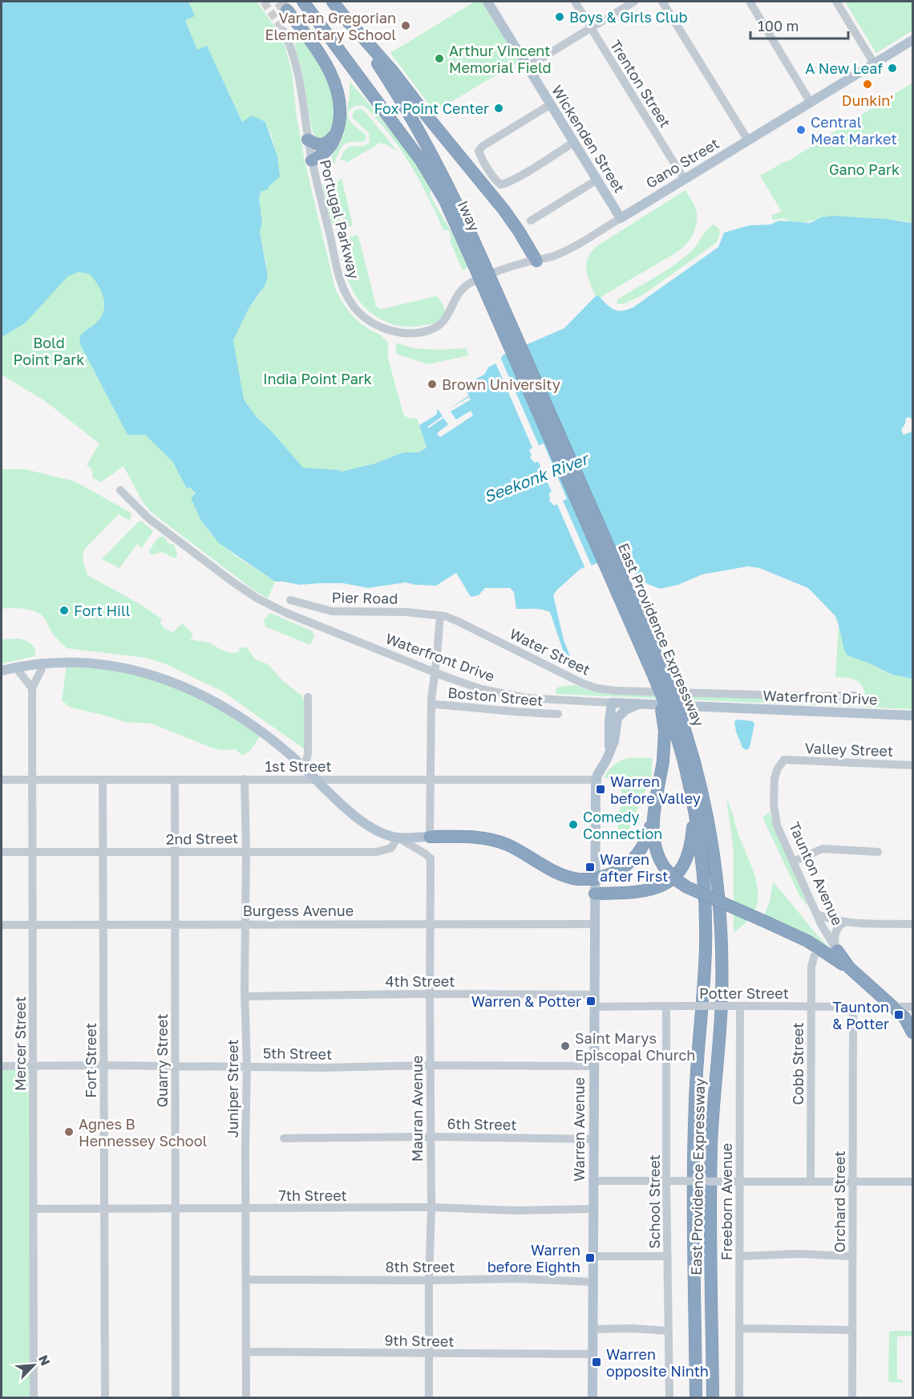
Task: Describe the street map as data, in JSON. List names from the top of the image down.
{
  "streets": {
    "highway": ["Iway", "East Providence Expressway", "Taunton Avenue"],
    "main road": [
      "Wickenden Street",
      "Gano Street",
      "Waterfront Drive",
      "Warren Avenue"
    ],
    "street": [
      "Trenton Street",
      "Portugal Parkway",
      "Pier Road",
      "Water Street",
      "Boston Street",
      "Valley Street",
      "1st Street",
      "2nd Street",
      "Burgess Avenue",
      "4th Street",
      "Potter Street",
      "Mercer Street",
      "5th Street",
      "Fort Street",
      "Quarry Street",
      "Cobb Street",
      "Juniper Street",
      "Mauran Avenue",
      "6th Street",
      "7th Street",
      "School Street",
      "Freeborn Avenue",
      "Orchard Street",
      "8th Street",
      "9th Street"
    ]
  },
  "crossings": [
    ["Trenton Street", "Gano Street"],
    ["Wickenden Street", "Gano Street"],
    ["Gano Street", "Portugal Parkway"],
    ["Iway", "East Providence Expressway"],
    ["Pier Road", "Water Street"],
    ["Valley Street", "Taunton Avenue"],
    ["1st Street", "Mercer Street"],
    ["1st Street", "Fort Street"],
    ["1st Street", "Quarry Street"],
    ["1st Street", "Juniper Street"],
    ["1st Street", "Warren Avenue"],
    ["2nd Street", "Mercer Street"],
    ["2nd Street", "Fort Street"],
    ["2nd Street", "Quarry Street"],
    ["2nd Street", "Juniper Street"],
    ["2nd Street", "Mauran Avenue"],
    ["Taunton Avenue", "Potter Street"],
    ["Taunton Avenue", "Cobb Street"],
    ["Burgess Avenue", "Mercer Street"],
    ["Burgess Avenue", "Fort Street"],
    ["Burgess Avenue", "Quarry Street"],
    ["Burgess Avenue", "Juniper Street"],
    ["Burgess Avenue", "Mauran Avenue"],
    ["Burgess Avenue", "Warren Avenue"],
    ["4th Street", "Juniper Street"],
    ["4th Street", "Mauran Avenue"],
    ["4th Street", "Warren Avenue"],
    ["Potter Street", "Cobb Street"],
    ["Potter Street", "Warren Avenue"],
    ["Potter Street", "School Street"],
    ["Potter Street", "Freeborn Avenue"],
    ["Potter Street", "Orchard Street"],
    ["Mercer Street", "5th Street"],
    ["Mercer Street", "7th Street"],
    ["5th Street", "Fort Street"],
    ["5th Street", "Quarry Street"],
    ["5th Street", "Juniper Street"],
    ["5th Street", "Mauran Avenue"],
    ["5th Street", "Warren Avenue"],
    ["Fort Street", "7th Street"],
    ["Quarry Street", "7th Street"],
    ["Juniper Street", "7th Street"],
    ["Juniper Street", "8th Street"],
    ["Juniper Street", "9th Street"],
    ["Mauran Avenue", "6th Street"],
    ["Mauran Avenue", "7th Street"],
    ["Mauran Avenue", "8th Street"],
    ["Mauran Avenue", "9th Street"],
    ["6th Street", "Warren Avenue"],
    ["Warren Avenue", "7th Street"],
    ["Warren Avenue", "8th Street"],
    ["Warren Avenue", "9th Street"]
  ],
  "water": ["Seekonk River"],
  "parks": ["Gano Park", "Bold Point Park", "India Point Park"],
  "places": {
    "other": [
      "Boys & Girls Club",
      "Vartan Gregorian Elementary School",
      "Arthur Vincent Memorial Field",
      "A New Leaf",
      "Dunkin'",
      "Fox Point Center",
      "Central Meat Market",
      "Brown University",
      "Fort Hill",
      "Comedy Connection",
      "Saint Marys Episcopal Church",
      "Agnes B Hennessey School"
    ],
    "transit": [
      "Warren before Valley",
      "Warren after First",
      "Warren & Potter",
      "Taunton & Potter",
      "Warren before Eighth",
      "Warren opposite Ninth"
    ]
  },
  "scale_bar": "100 m",
  "north": "top right"
}
